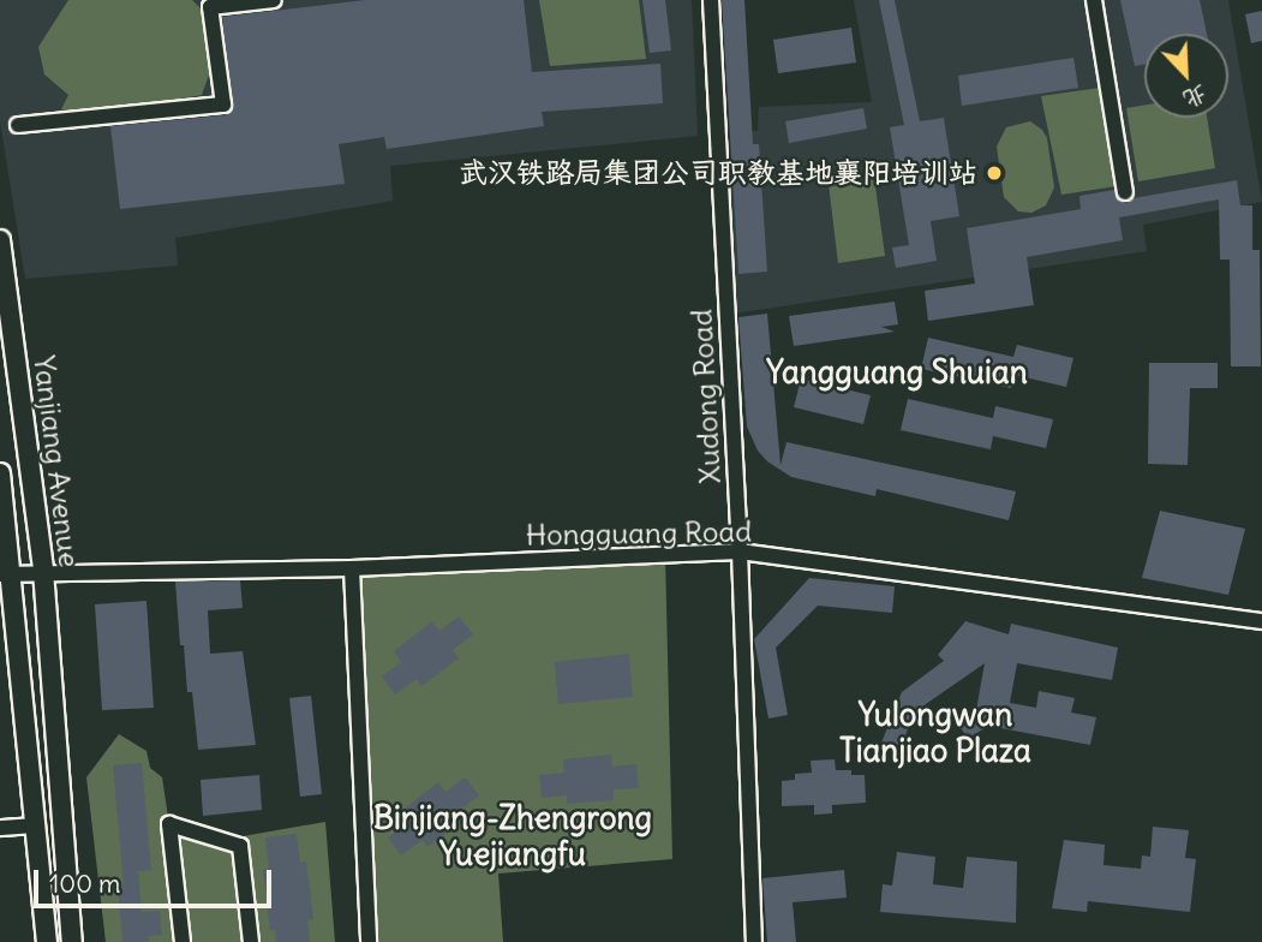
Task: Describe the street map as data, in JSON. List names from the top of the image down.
{
  "streets": {
    "main road": ["Yanjiang Avenue"],
    "street": ["Xudong Road", "Hongguang Road"]
  },
  "crossings": [
    ["Xudong Road", "Hongguang Road"],
    ["Yanjiang Avenue", "Hongguang Road"]
  ],
  "districts": ["Yangguang Shuian", "Yulongwan Tianjiao Plaza", "Binjiang-Zhengrong Yuejiangfu"],
  "places": ["武汉铁路局集团公司职教基地襄阳培训站"],
  "scale_bar": "100 m",
  "north": "bottom right"
}
